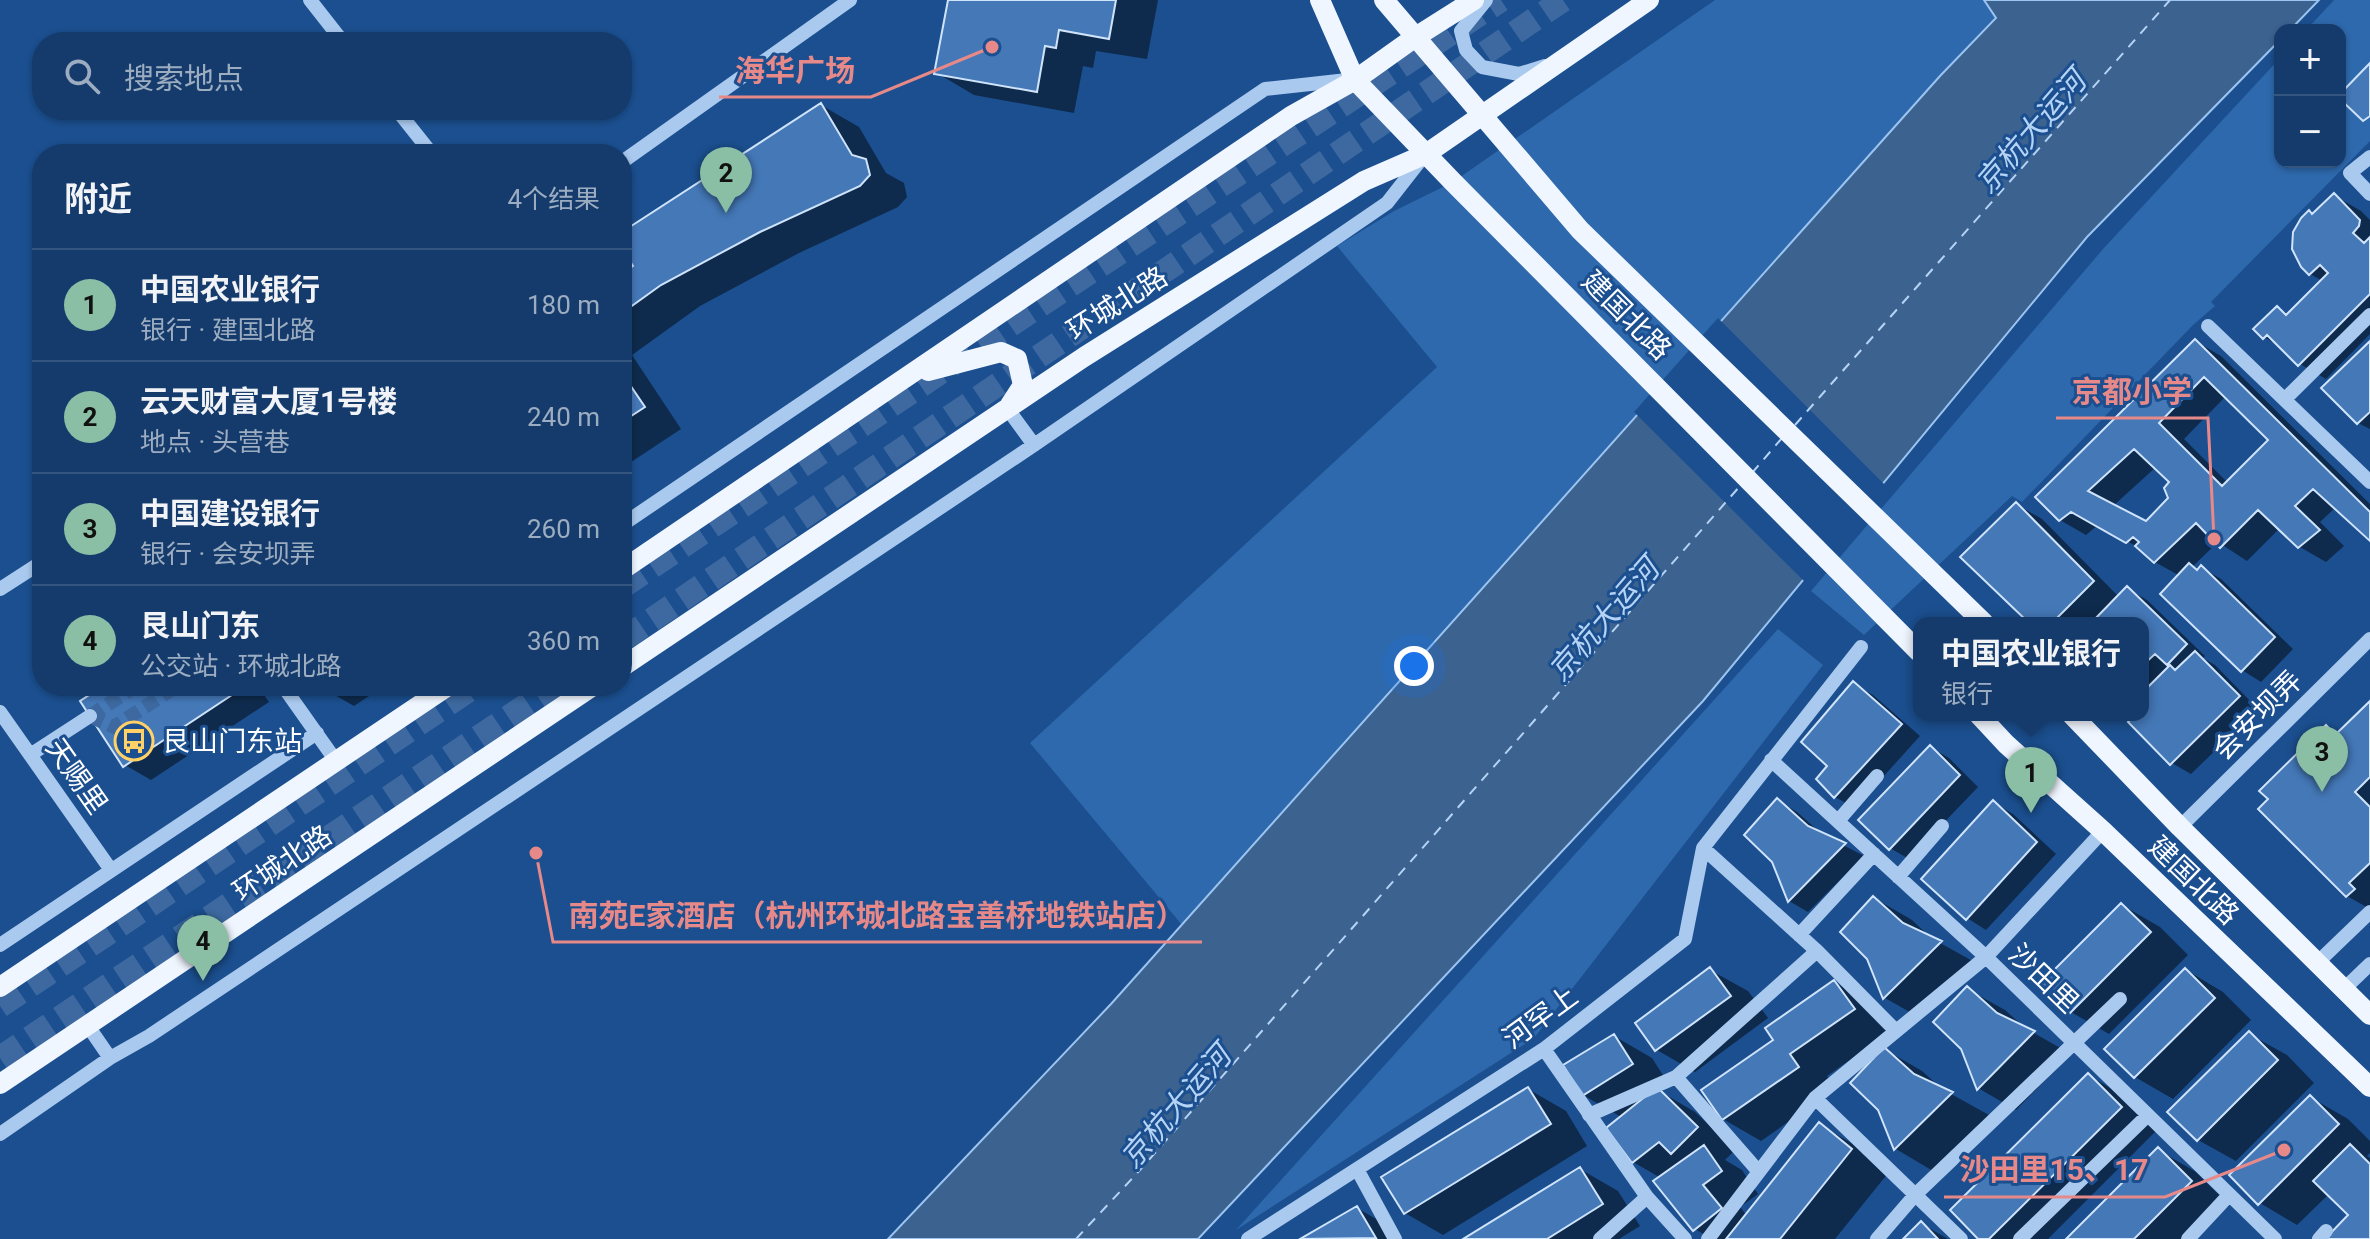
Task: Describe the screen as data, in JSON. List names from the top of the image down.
{
  "streets": {
    "main road": ["环城北路", "建国北路"],
    "street": [
      "会安坝弄",
      "天赐里",
      "沙田里",
      "河罕上"
    ]
  },
  "crossings": [
    ["环城北路", "建国北路"],
    ["建国北路", "会安坝弄"],
    ["沙田里", "河罕上"]
  ],
  "water": ["京杭大运河"],
  "places": {
    "other": [
      "海华广场",
      "京都小学",
      "南苑E家酒店（杭州环城北路宝善桥地铁站店）",
      "沙田里15、17"
    ],
    "bus stop": ["艮山门东站"]
  },
  "page": {
    "map_buttons": ["+", "−"],
    "search": "搜索地点",
    "heading": ["附近", "4个结果"],
    "pins": [
      "2",
      "3",
      "1",
      "4"
    ],
    "list": [
      {
        "mark": "1",
        "name": "中国农业银行",
        "note": "银行 · 建国北路",
        "value": "180 m"
      },
      {
        "mark": "2",
        "name": "云天财富大厦1号楼",
        "note": "地点 · 头营巷",
        "value": "240 m"
      },
      {
        "mark": "3",
        "name": "中国建设银行",
        "note": "银行 · 会安坝弄",
        "value": "260 m"
      },
      {
        "mark": "4",
        "name": "艮山门东",
        "note": "公交站 · 环城北路",
        "value": "360 m"
      }
    ],
    "popup": ["中国农业银行", "银行"]
  }
}
